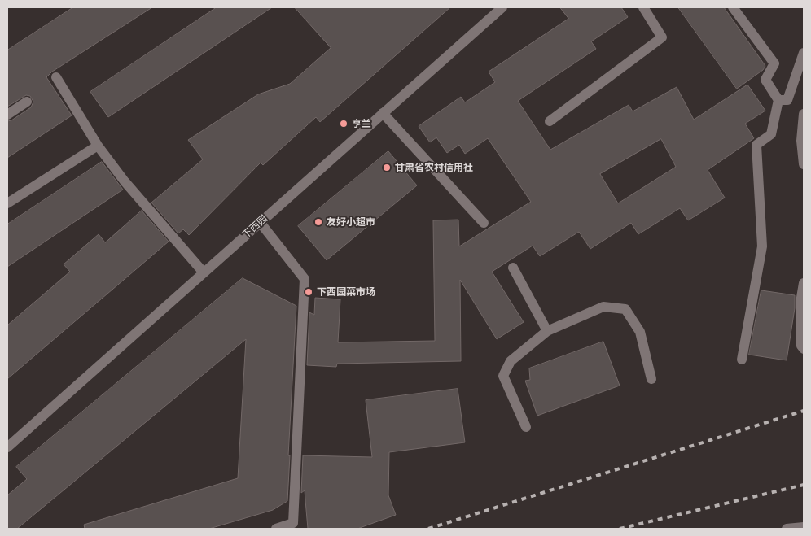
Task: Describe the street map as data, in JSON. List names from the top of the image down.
{
  "streets": {
    "street": ["下西园"]
  },
  "places": [
    "亨兰",
    "甘肃省农村信用社",
    "友好小超市",
    "下西园菜市场"
  ]
}
